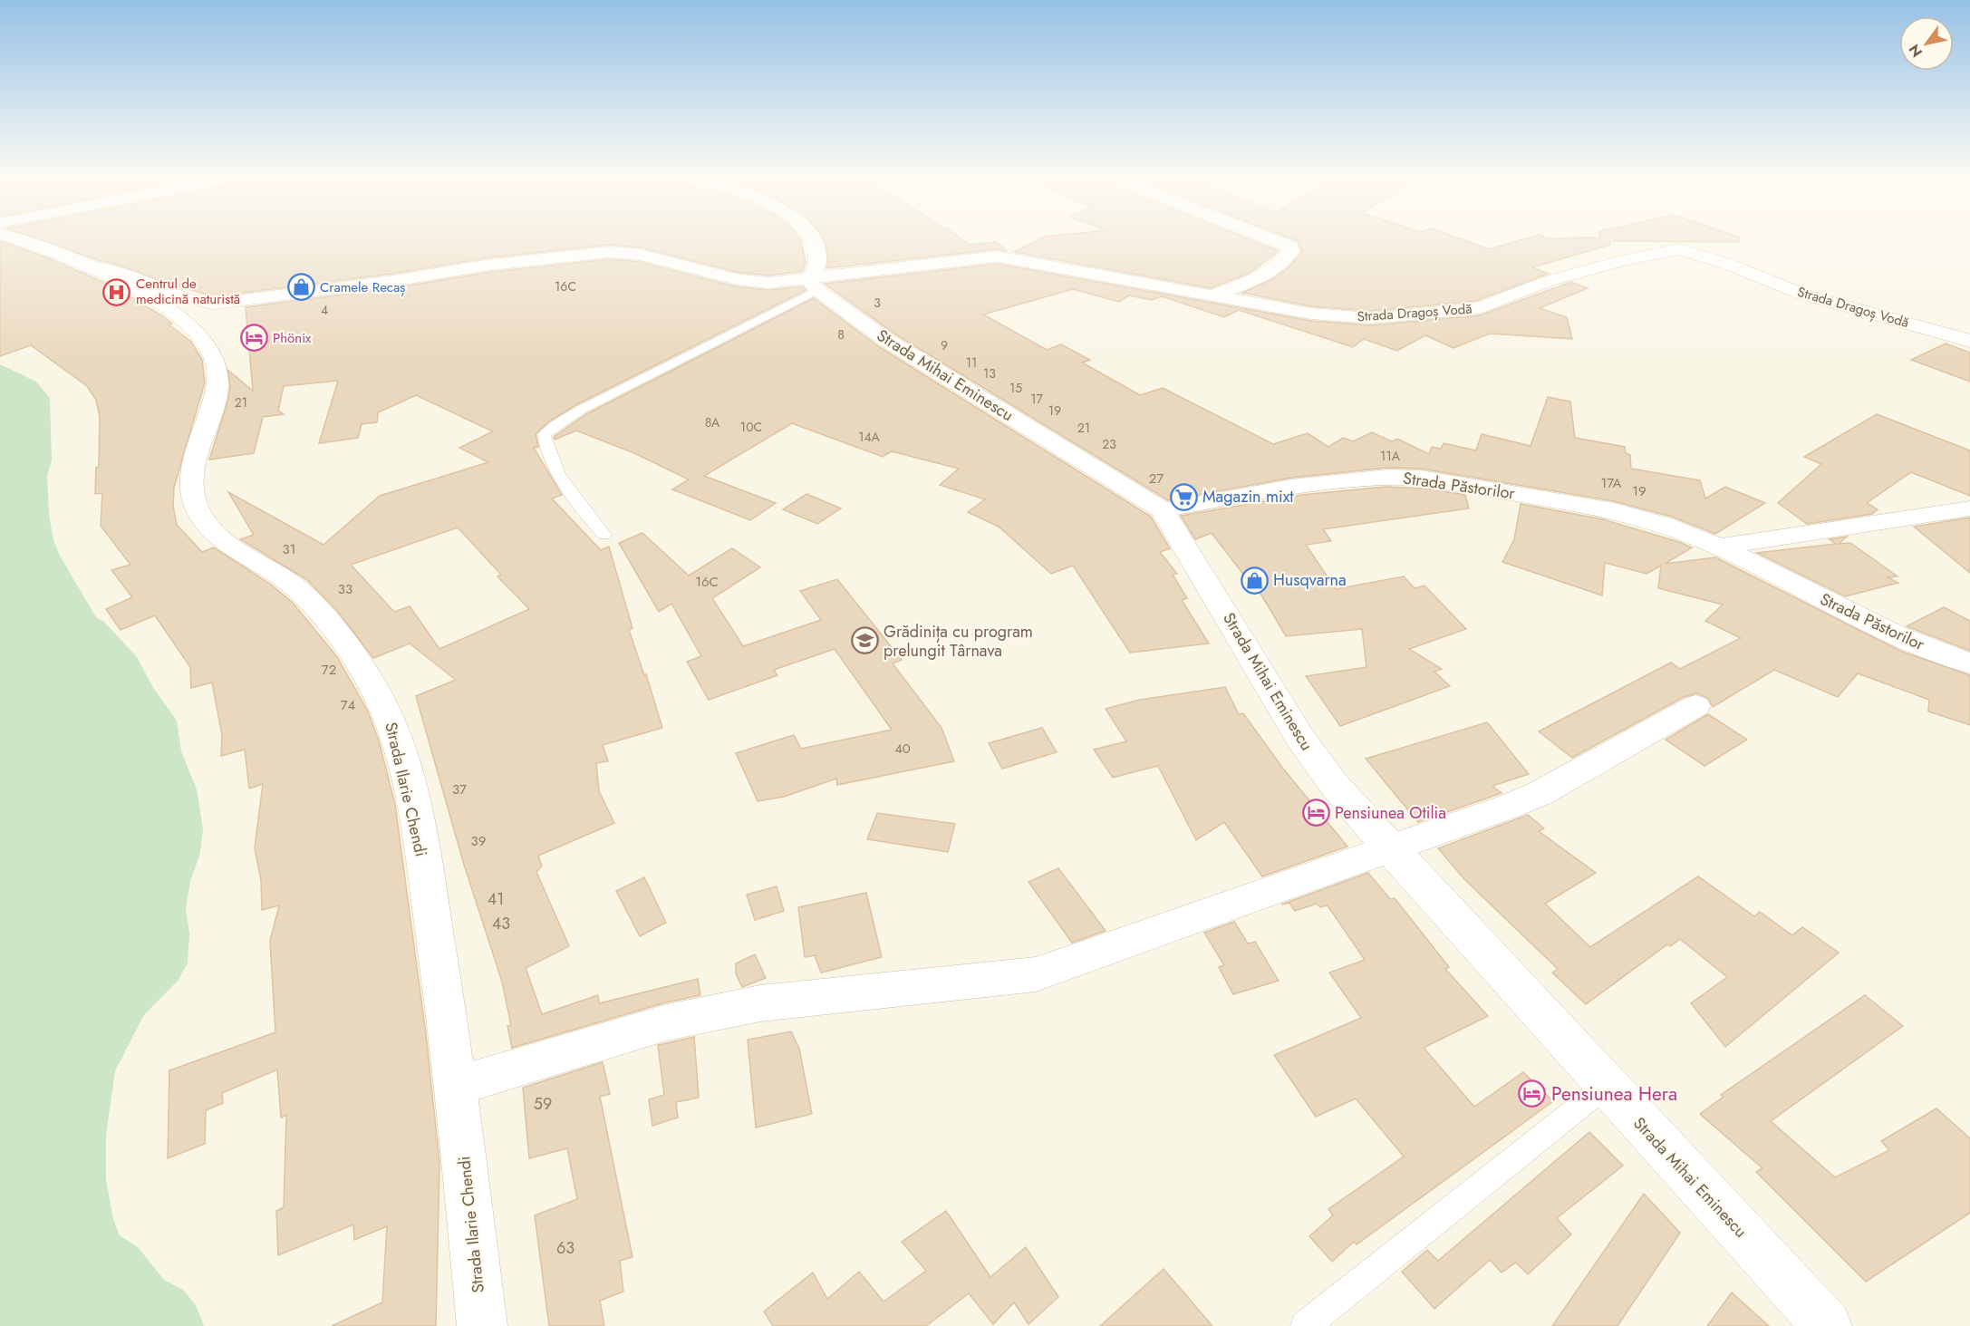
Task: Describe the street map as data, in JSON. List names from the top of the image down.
{
  "streets": {
    "street": [
      "Strada Dragoș Vodă",
      "Strada Mihai Eminescu",
      "Strada Păstorilor",
      "Strada Ilarie Chendi"
    ]
  },
  "crossings": [
    ["Strada Dragoș Vodă", "Strada Mihai Eminescu"],
    ["Strada Dragoș Vodă", "Strada Ilarie Chendi"],
    ["Strada Mihai Eminescu", "Strada Păstorilor"]
  ],
  "places": {
    "shop": ["Cramele Recaș", "Husqvarna"],
    "hospital": ["Centrul de medicină naturistă"],
    "hotel": ["Phönix", "Pensiunea Otilia", "Pensiunea Hera"],
    "supermarket": ["Magazin mixt"],
    "school or university": ["Grădinița cu program prelungit Târnava"]
  },
  "house_numbers": [
    "16C",
    "3",
    "4",
    "8",
    "9",
    "11",
    "13",
    "15",
    "17",
    "21",
    "19",
    "8A",
    "10C",
    "21",
    "14A",
    "23",
    "11A",
    "27",
    "17A",
    "19",
    "31",
    "16C",
    "33",
    "72",
    "74",
    "40",
    "37",
    "39",
    "41",
    "43",
    "59",
    "63"
  ],
  "north": "bottom left"
}
